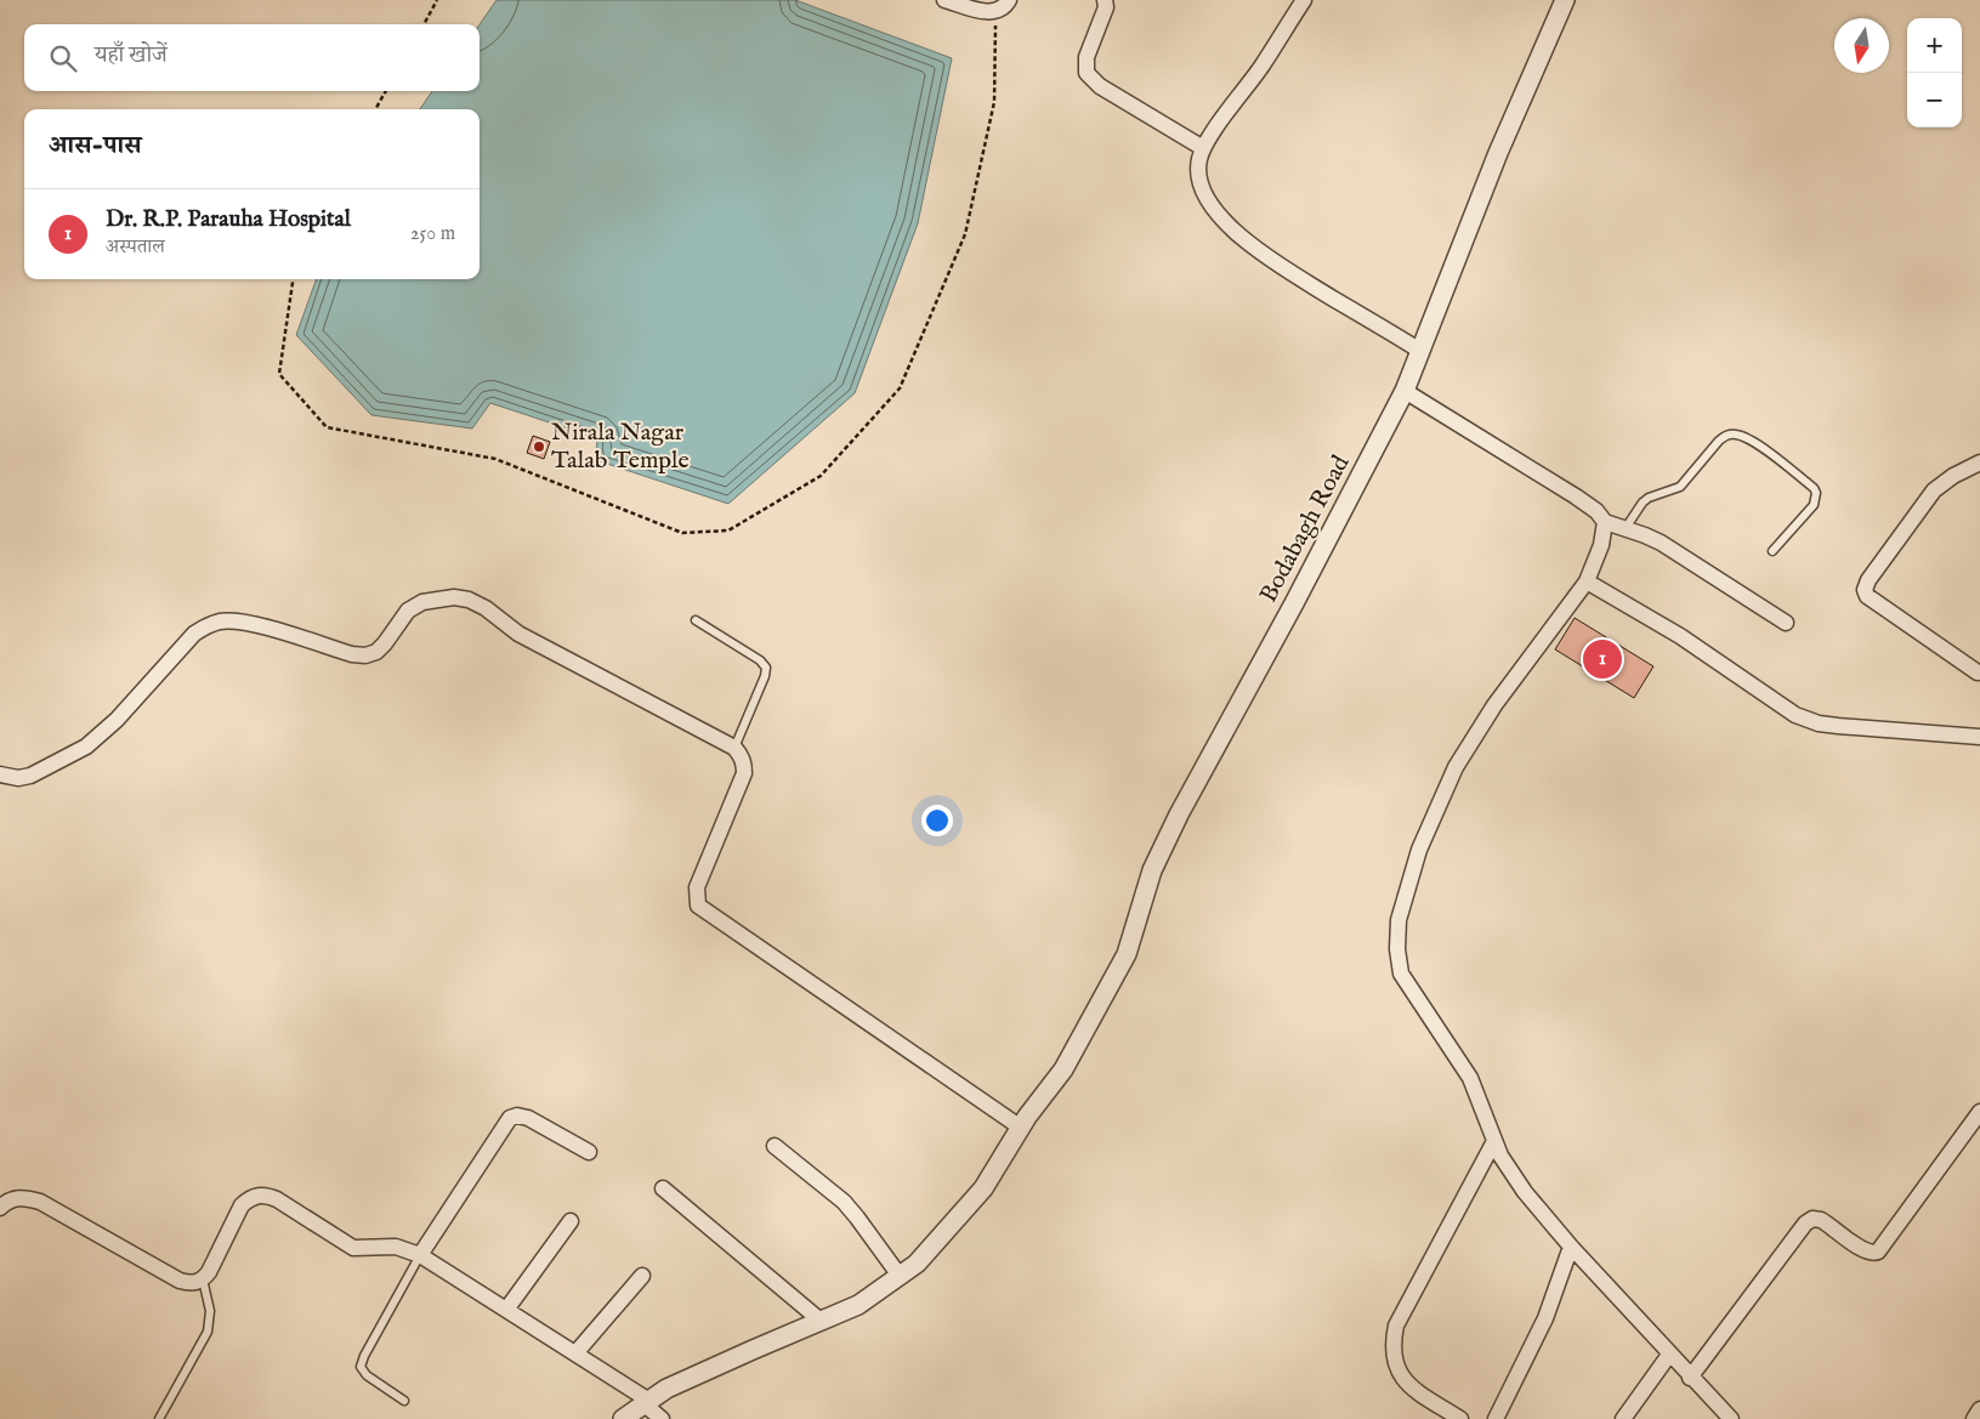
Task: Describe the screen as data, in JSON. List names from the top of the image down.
{
  "streets": {
    "street": ["Bodabagh Road"]
  },
  "places": ["Nirala Nagar Talab Temple"],
  "north": "bottom",
  "page": {
    "map_buttons": ["+", "−"],
    "search": "यहाँ खोजें",
    "heading": "आस-पास",
    "list": [
      {
        "mark": "1",
        "name": "Dr. R.P. Parauha Hospital",
        "note": "अस्पताल",
        "value": "250 m"
      }
    ],
    "pins": "1"
  }
}
